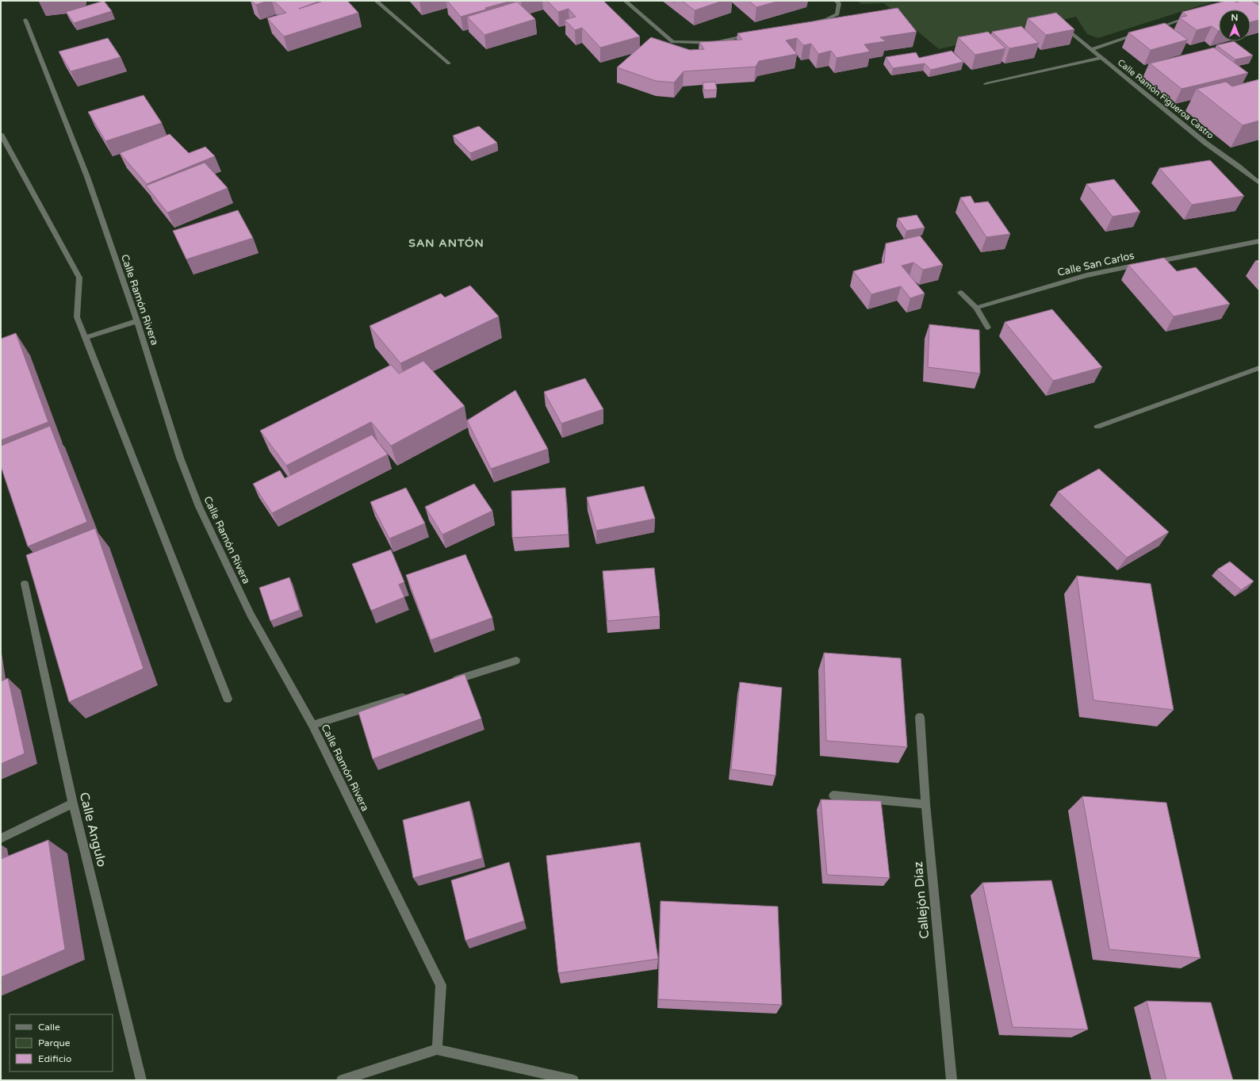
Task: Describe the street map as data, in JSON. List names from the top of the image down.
{
  "streets": {
    "street": [
      "Calle Ramón Figueroa Castro",
      "Calle San Carlos",
      "Calle Ramón Rivera",
      "Calle Angulo",
      "Callejón Díaz"
    ]
  },
  "districts": ["SAN ANTÓN"],
  "legend": ["Calle", "Parque", "Edificio"],
  "north": "top"
}
